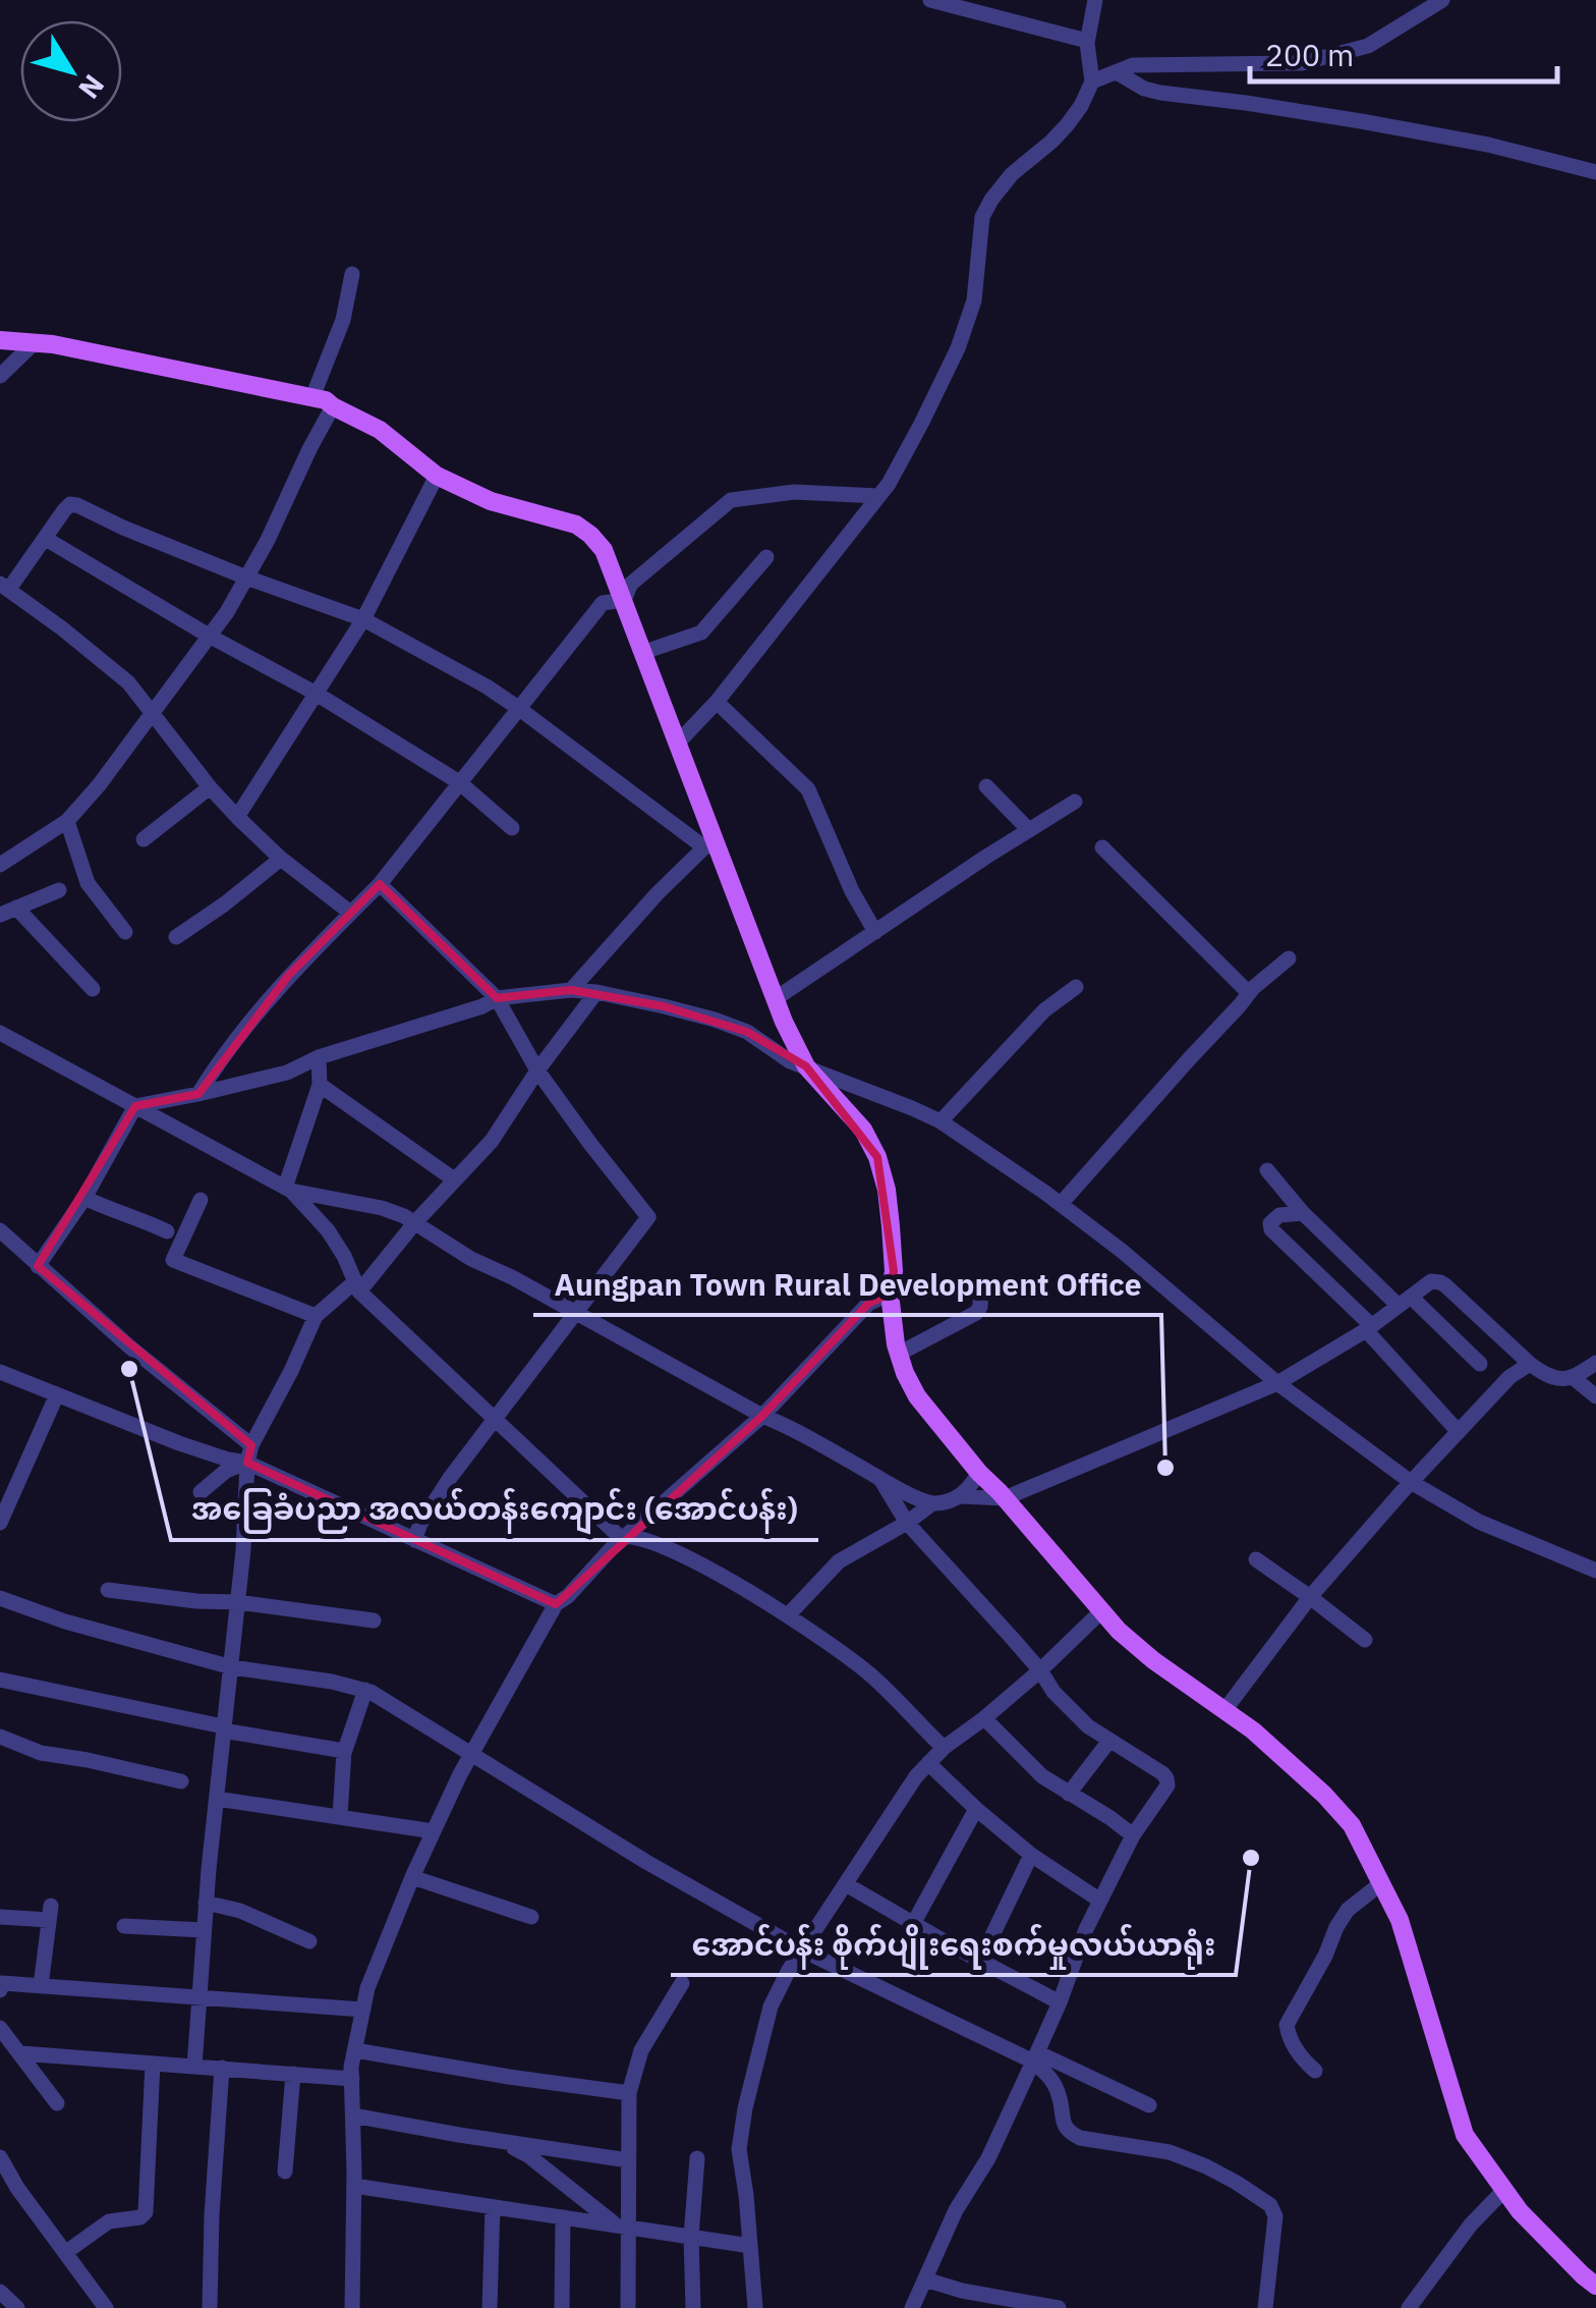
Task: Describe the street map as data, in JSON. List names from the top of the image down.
{
  "places": ["အခြေခံပညာ အလယ်တန်းကျောင်း (အောင်ပန်း)", "Aungpan Town Rural Development Office", "အောင်ပန်း စိုက်ပျိုးရေးစက်မှုလယ်ယာရုံး"],
  "scale_bar": "200 m",
  "north": "bottom right"
}
